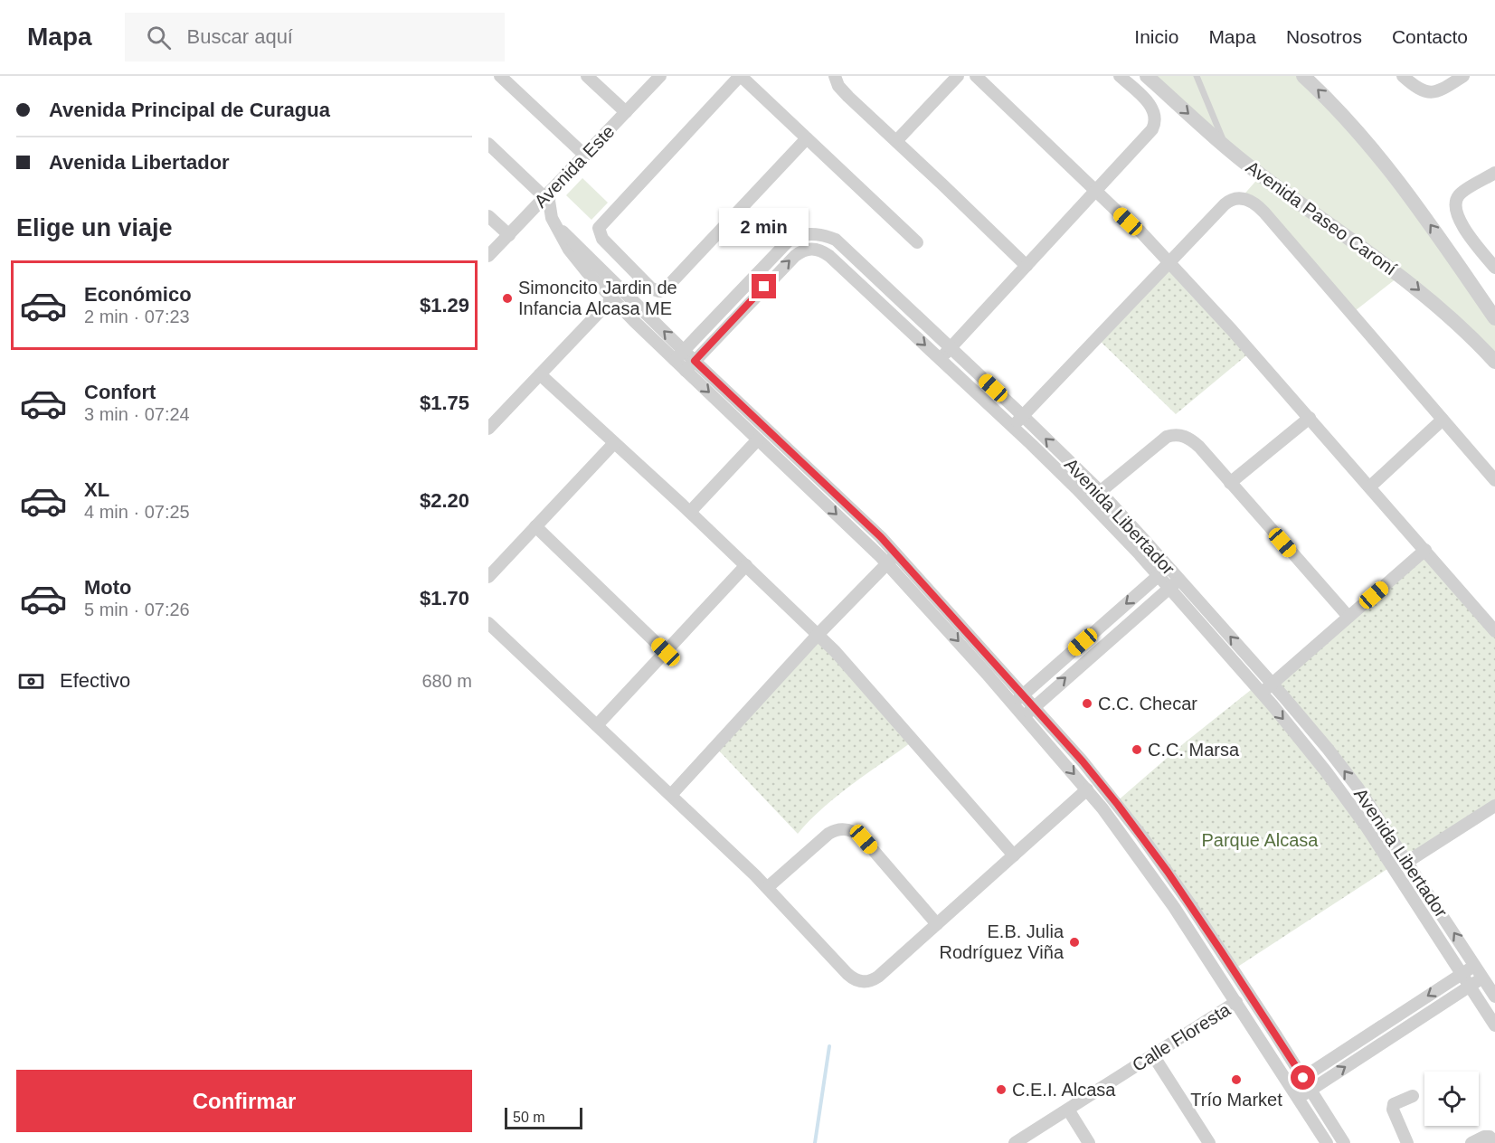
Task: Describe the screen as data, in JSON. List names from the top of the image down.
{
  "streets": {
    "street": [
      "Avenida Este",
      "Avenida Paseo Caroní",
      "Avenida Libertador",
      "Calle Floresta"
    ]
  },
  "parks": ["Parque Alcasa"],
  "places": [
    "Simoncito Jardin de Infancia Alcasa ME",
    "C.C. Checar",
    "C.C. Marsa",
    "E.B. Julia Rodríguez Viña",
    "Trío Market",
    "C.E.I. Alcasa"
  ],
  "scale_bar": "50 m",
  "page": {
    "header": "Mapa",
    "search": "Buscar aquí",
    "nav": [
      "Inicio",
      "Mapa",
      "Nosotros",
      "Contacto"
    ],
    "banner": ["Avenida Principal de Curagua", "Avenida Libertador"],
    "heading": "Elige un viaje",
    "bubble": "2 min",
    "list": [
      {
        "name": "Económico",
        "note": "2 min · 07:23",
        "value": "$1.29"
      },
      {
        "name": "Confort",
        "note": "3 min · 07:24",
        "value": "$1.75"
      },
      {
        "name": "XL",
        "note": "4 min · 07:25",
        "value": "$2.20"
      },
      {
        "name": "Moto",
        "note": "5 min · 07:26",
        "value": "$1.70"
      }
    ],
    "pay": ["Efectivo", "680 m"],
    "buttons": "Confirmar",
    "scale": "50 m"
  }
}
